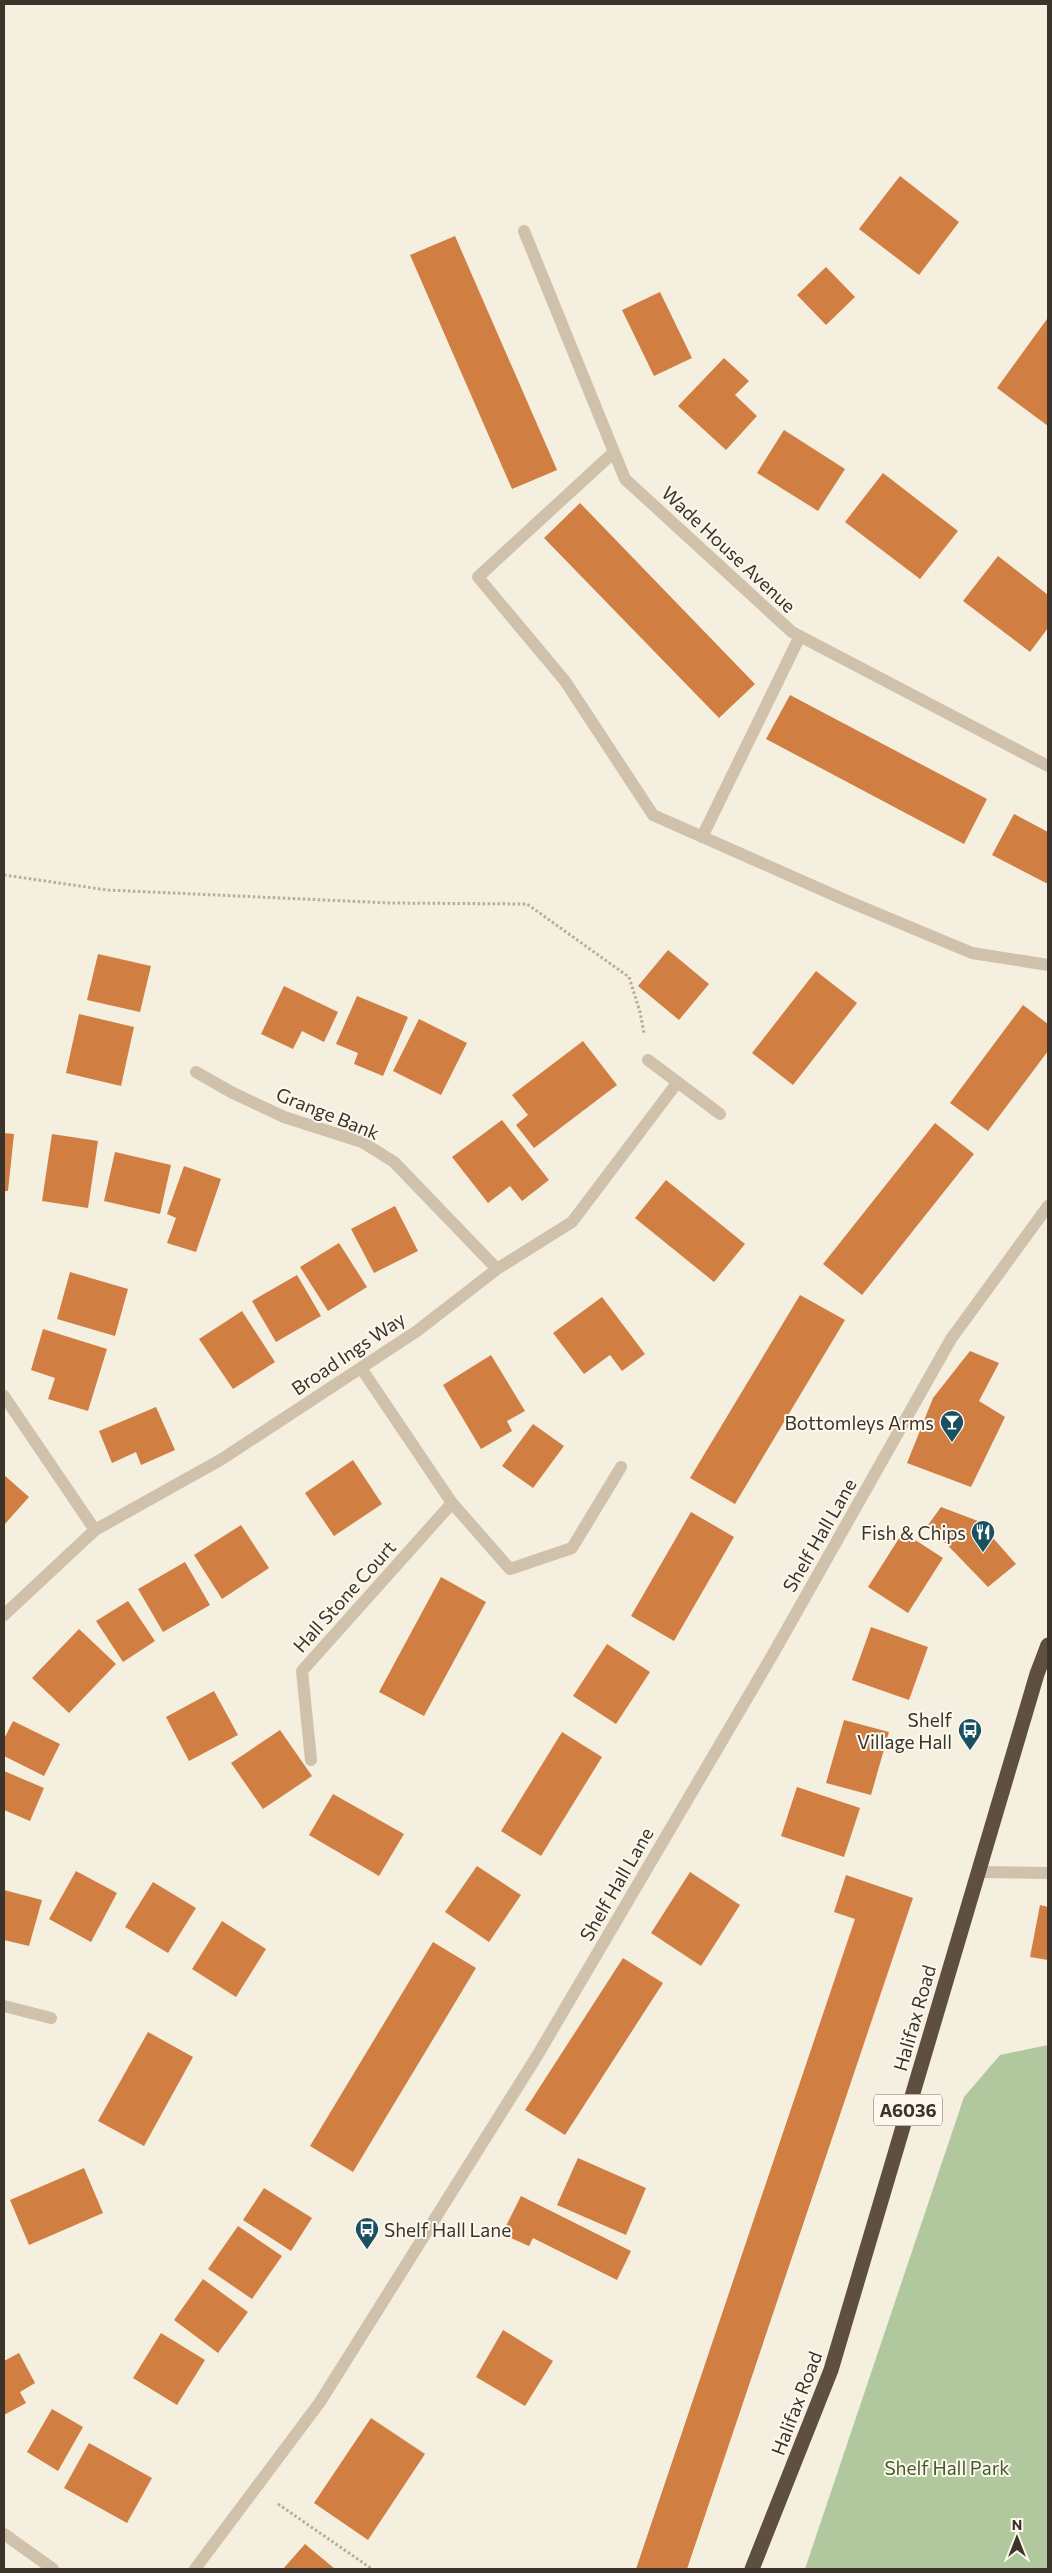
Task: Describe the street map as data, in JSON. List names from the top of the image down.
{
  "streets": {
    "highway": ["Halifax Road", "A6036"],
    "street": [
      "Wade House Avenue",
      "Grange Bank",
      "Broad Ings Way",
      "Shelf Hall Lane",
      "Hall Stone Court"
    ]
  },
  "crossings": [
    ["Grange Bank", "Broad Ings Way"]
  ],
  "parks": ["Shelf Hall Park"],
  "places": {
    "bar": ["Bottomleys Arms"],
    "restaurant": ["Fish & Chips"],
    "bus stop": ["Shelf Village Hall", "Shelf Hall Lane"]
  },
  "north": "top"
}
